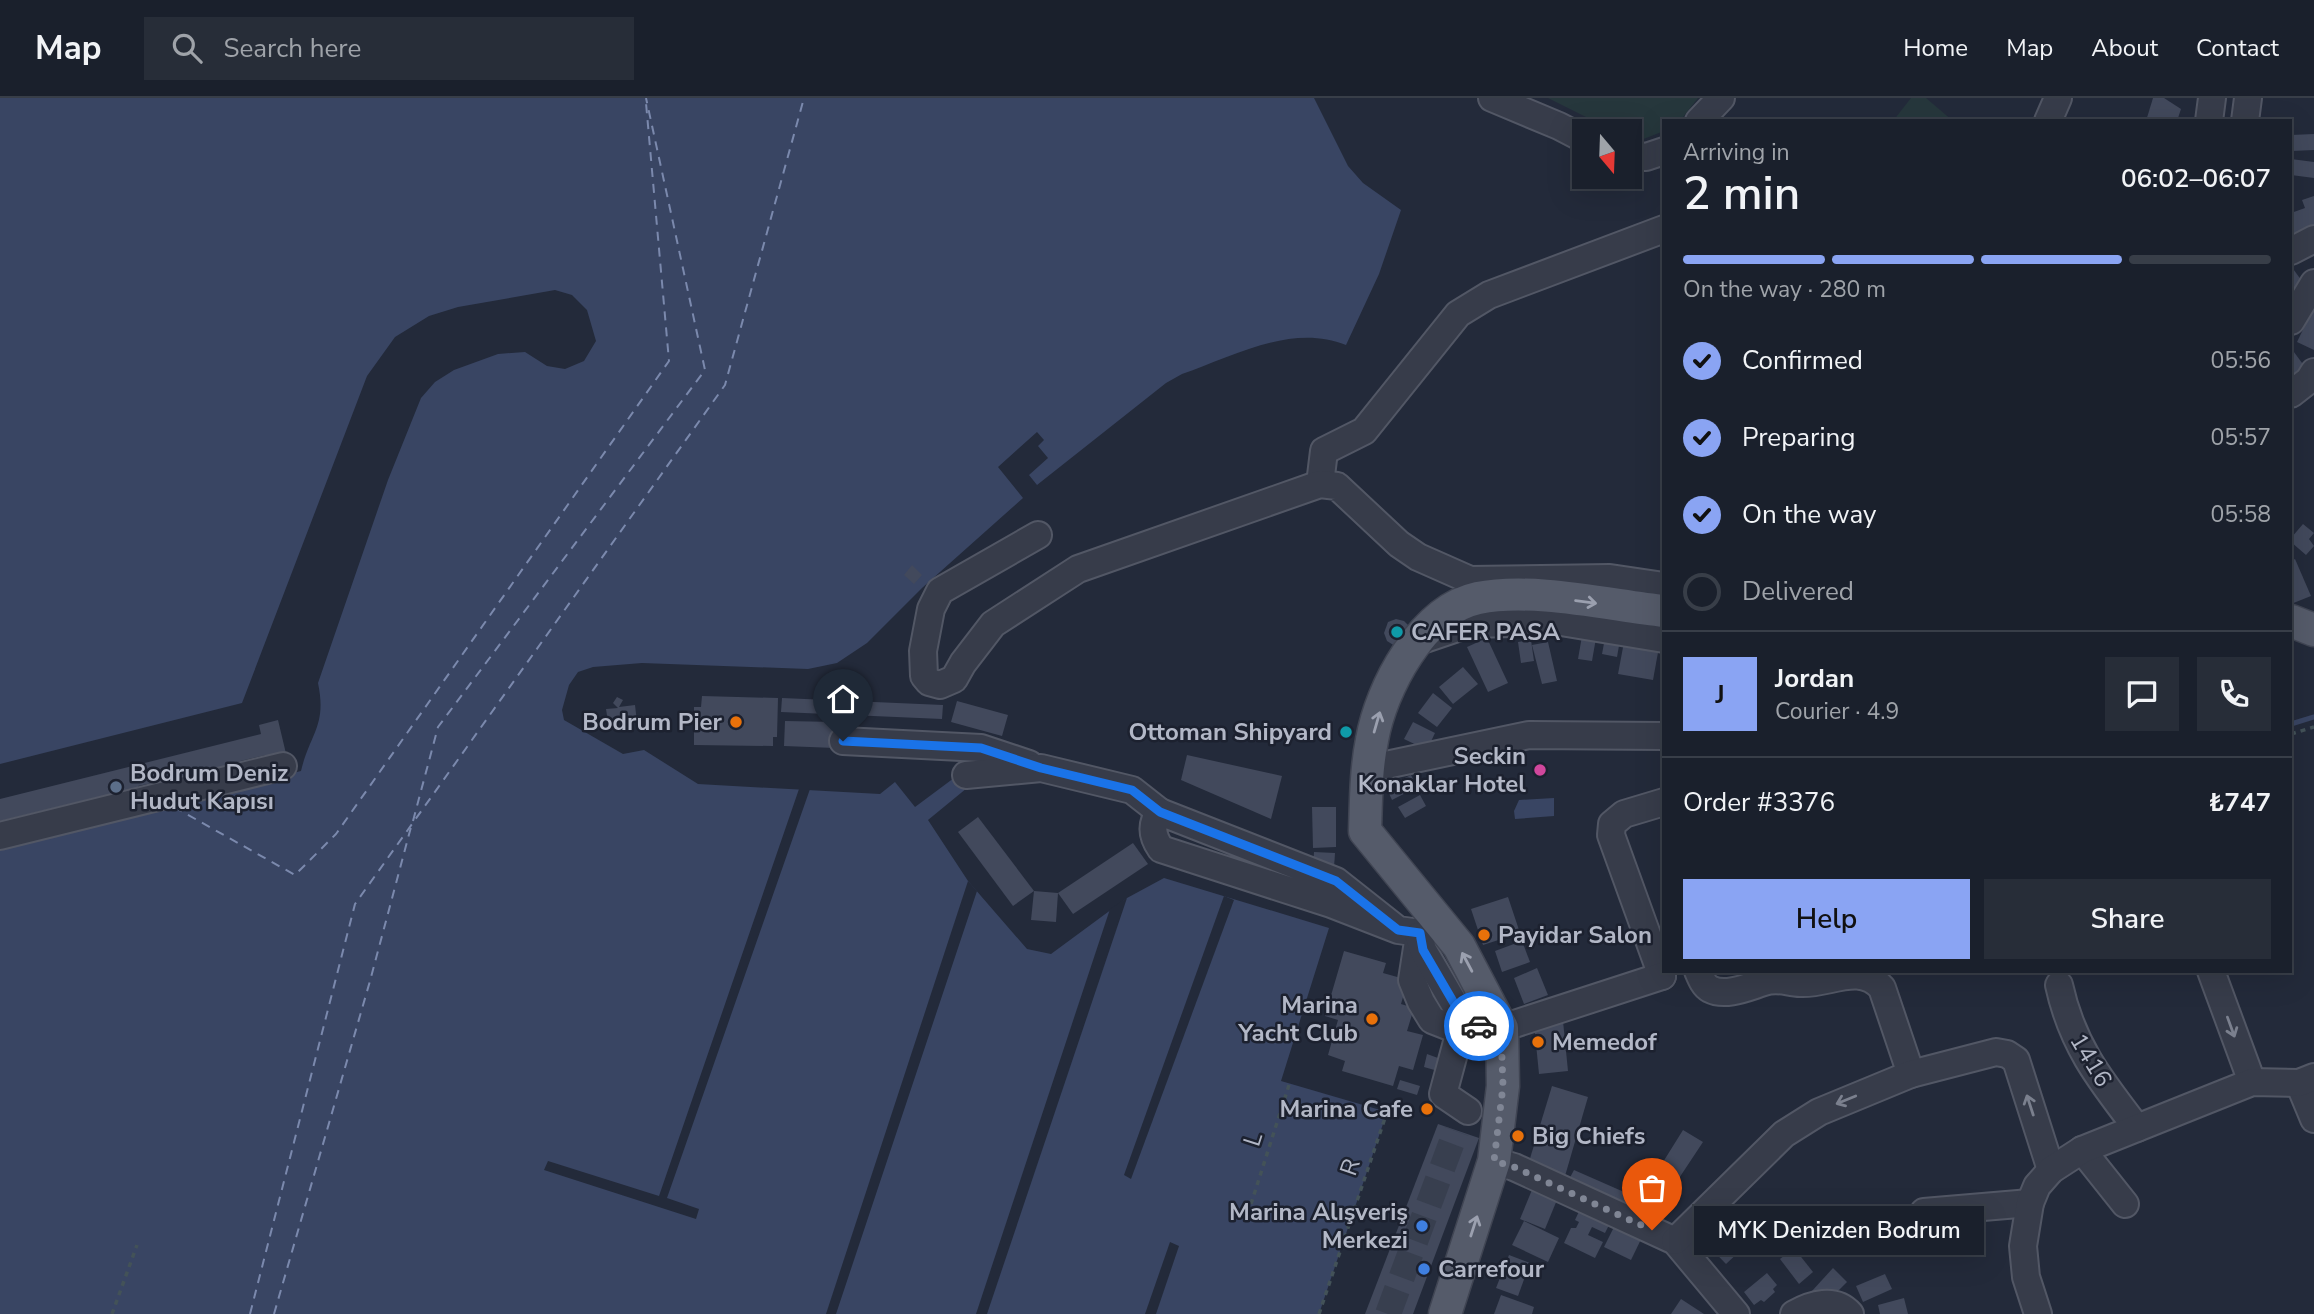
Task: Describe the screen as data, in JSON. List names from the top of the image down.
{
  "streets": {
    "street": ["1416"],
    "path": ["L", "R"]
  },
  "places": [
    "CAFER PASA",
    "Bodrum Pier",
    "Ottoman Shipyard",
    "Seckin Konaklar Hotel",
    "Bodrum Deniz Hudut Kapısı",
    "Payidar Salon",
    "Marina Yacht Club",
    "Memedof",
    "Marina Cafe",
    "Big Chiefs",
    "Marina Alışveriş Merkezi",
    "MYK Denizden Bodrum",
    "Carrefour"
  ],
  "north": "bottom",
  "page": {
    "header": "Map",
    "search": "Search here",
    "nav": [
      "Home",
      "Map",
      "About",
      "Contact"
    ],
    "heading": ["2 min", "Arriving in", "06:02–06:07"],
    "panel": [
      "Jordan",
      "Courier · 4.9",
      "Order #3376",
      "₺747"
    ],
    "bar": "On the way · 280 m",
    "list": [
      ["Confirmed", "05:56"],
      ["Preparing", "05:57"],
      ["On the way", "05:58"],
      "Delivered"
    ],
    "round": "J",
    "buttons": ["Help", "Share"],
    "bubble": "MYK Denizden Bodrum"
  }
}
